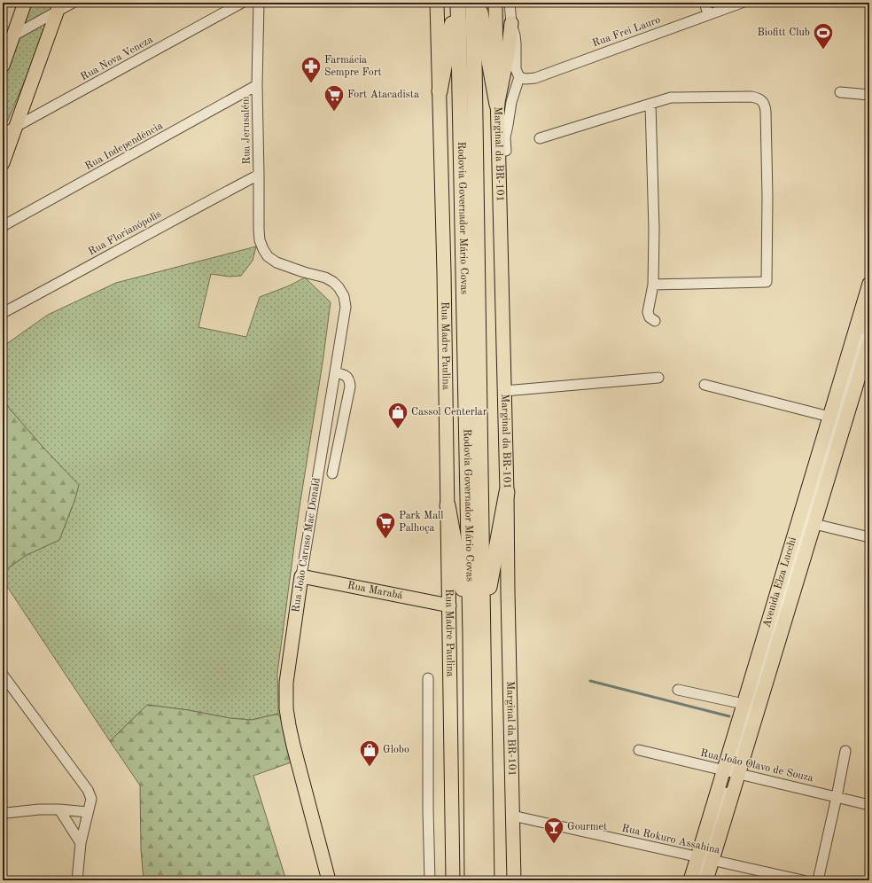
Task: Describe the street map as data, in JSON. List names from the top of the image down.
{
  "streets": {
    "highway": ["Rodovia Governador Mário Covas"],
    "main road": [
      "Marginal da BR-101",
      "Rua Madre Paulina",
      "Rua João Caruso Mac Donald",
      "Avenida Elza Lucchi",
      "Rua Marabá"
    ],
    "street": [
      "Rua Frei Lauro",
      "Rua Nova Veneza",
      "Rua Jerusalém",
      "Rua Independência",
      "Rua Florianópolis",
      "Rua João Olavo de Souza",
      "Rua Rokuro Assahina"
    ]
  },
  "crossings": [
    ["Rua Jerusalém", "Rua Independência"],
    ["Rua Jerusalém", "Rua Florianópolis"],
    ["Rua Jerusalém", "Rua João Caruso Mac Donald"],
    ["Marginal da BR-101", "Rua Rokuro Assahina"],
    ["Rua Madre Paulina", "Rua Marabá"],
    ["Rua João Caruso Mac Donald", "Rua Marabá"],
    ["Avenida Elza Lucchi", "Rua João Olavo de Souza"],
    ["Avenida Elza Lucchi", "Rua Rokuro Assahina"]
  ],
  "places": {
    "sports": ["Biofitt Club"],
    "pharmacy": ["Farmácia Sempre Fort"],
    "supermarket": ["Fort Atacadista", "Park Mall Palhoça"],
    "shop": ["Cassol Centerlar", "Globo"],
    "bar": ["Gourmet"]
  }
}
